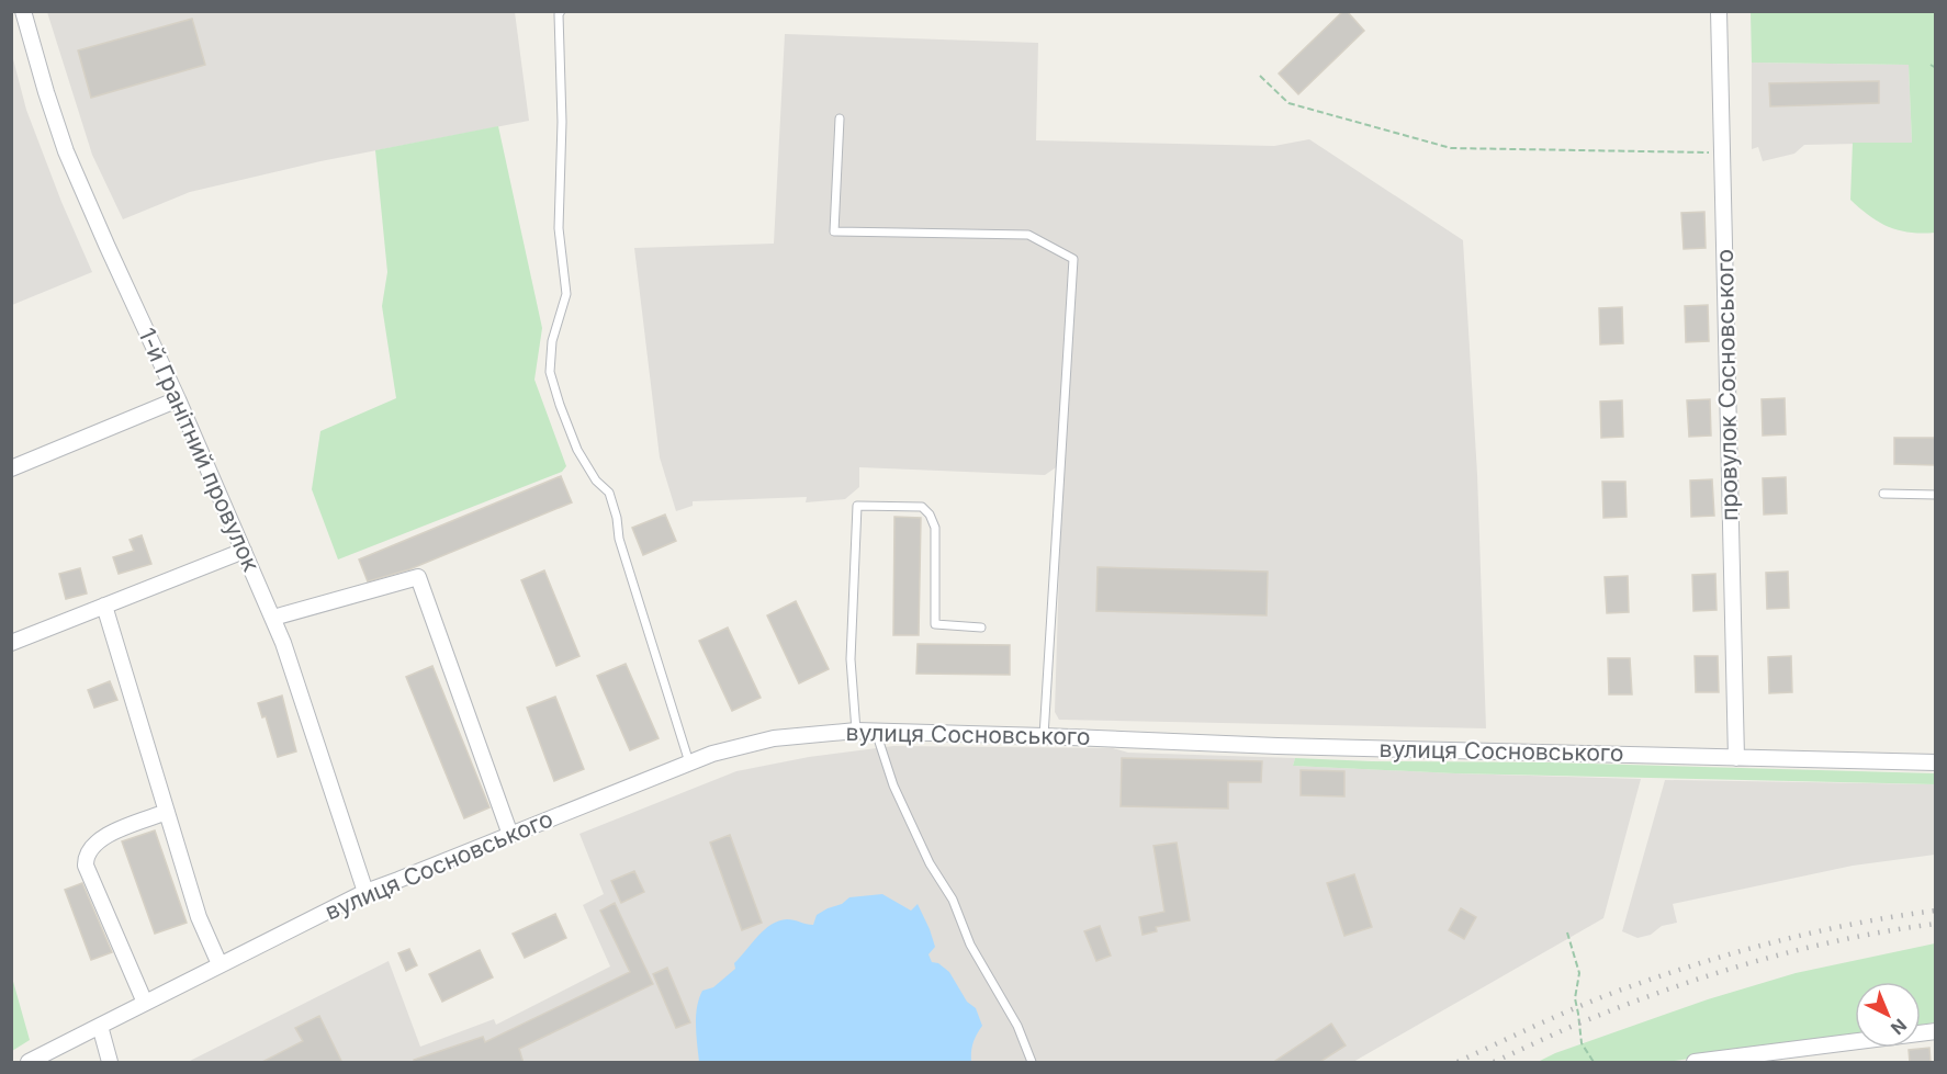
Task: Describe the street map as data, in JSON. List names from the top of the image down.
{
  "streets": {
    "street": ["провулок Сосновського", "1-й Гранітний провулок", "вулиця Сосновського"]
  },
  "crossings": [
    ["провулок Сосновського", "вулиця Сосновського"],
    ["1-й Гранітний провулок", "вулиця Сосновського"]
  ],
  "north": "bottom right"
}
